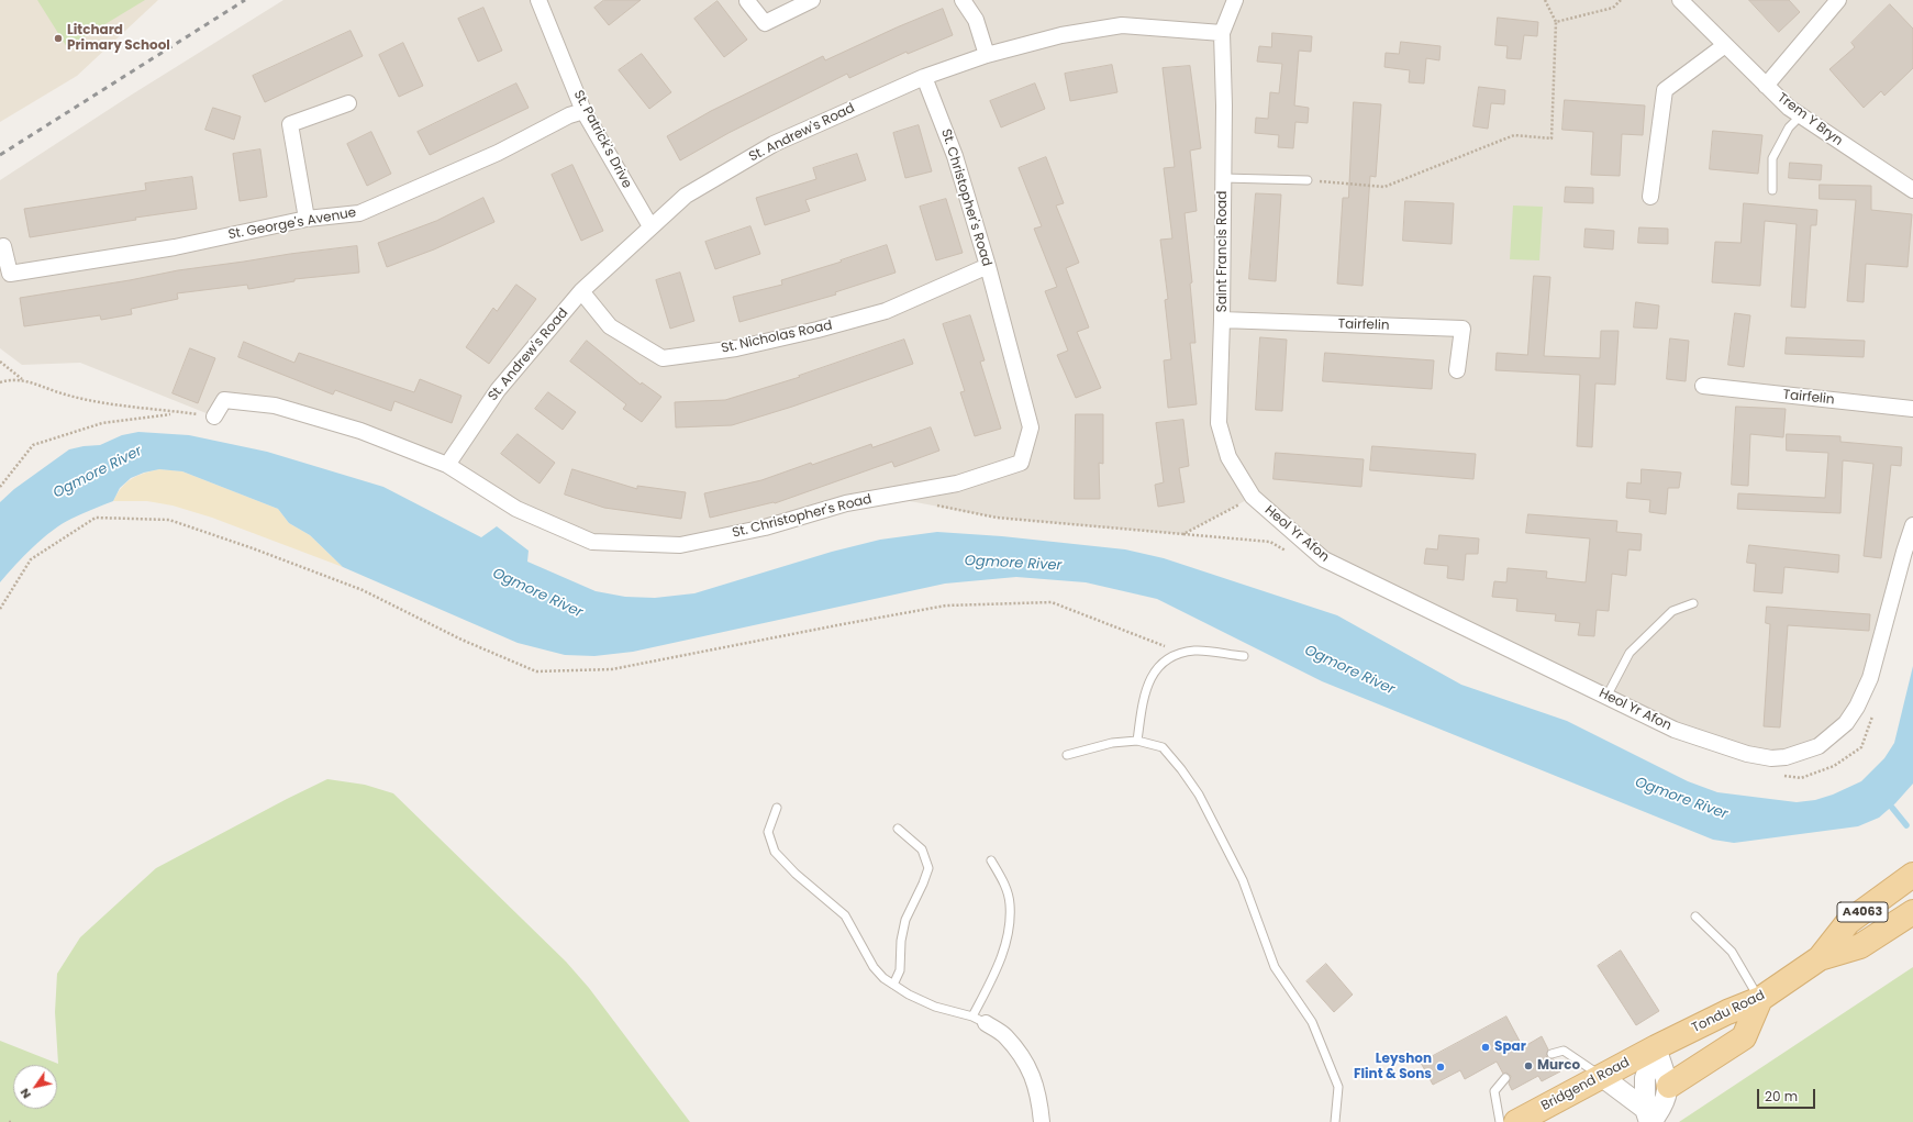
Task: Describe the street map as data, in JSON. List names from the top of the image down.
{
  "streets": {
    "main road": ["A4063", "Tondu Road", "Bridgend Road"],
    "street": [
      "Trem Y Bryn",
      "St. Andrew's Road",
      "St. Patrick's Drive",
      "St. Christopher's Road",
      "St. George's Avenue",
      "Saint Francis Road",
      "Tairfelin",
      "St. Nicholas Road",
      "Heol Yr Afon"
    ]
  },
  "crossings": [
    ["St. Andrew's Road", "St. Patrick's Drive"],
    ["St. Andrew's Road", "St. Christopher's Road"],
    ["St. Andrew's Road", "Saint Francis Road"],
    ["St. Andrew's Road", "St. Nicholas Road"],
    ["St. Patrick's Drive", "St. George's Avenue"],
    ["St. Christopher's Road", "St. Nicholas Road"],
    ["Saint Francis Road", "Tairfelin"],
    ["Saint Francis Road", "Heol Yr Afon"],
    ["Tondu Road", "Bridgend Road"]
  ],
  "water": ["Ogmore River"],
  "places": [
    "Litchard Primary School",
    "Spar",
    "Murco",
    "Leyshon Flint & Sons"
  ],
  "scale_bar": "20 m",
  "north": "bottom left"
}
